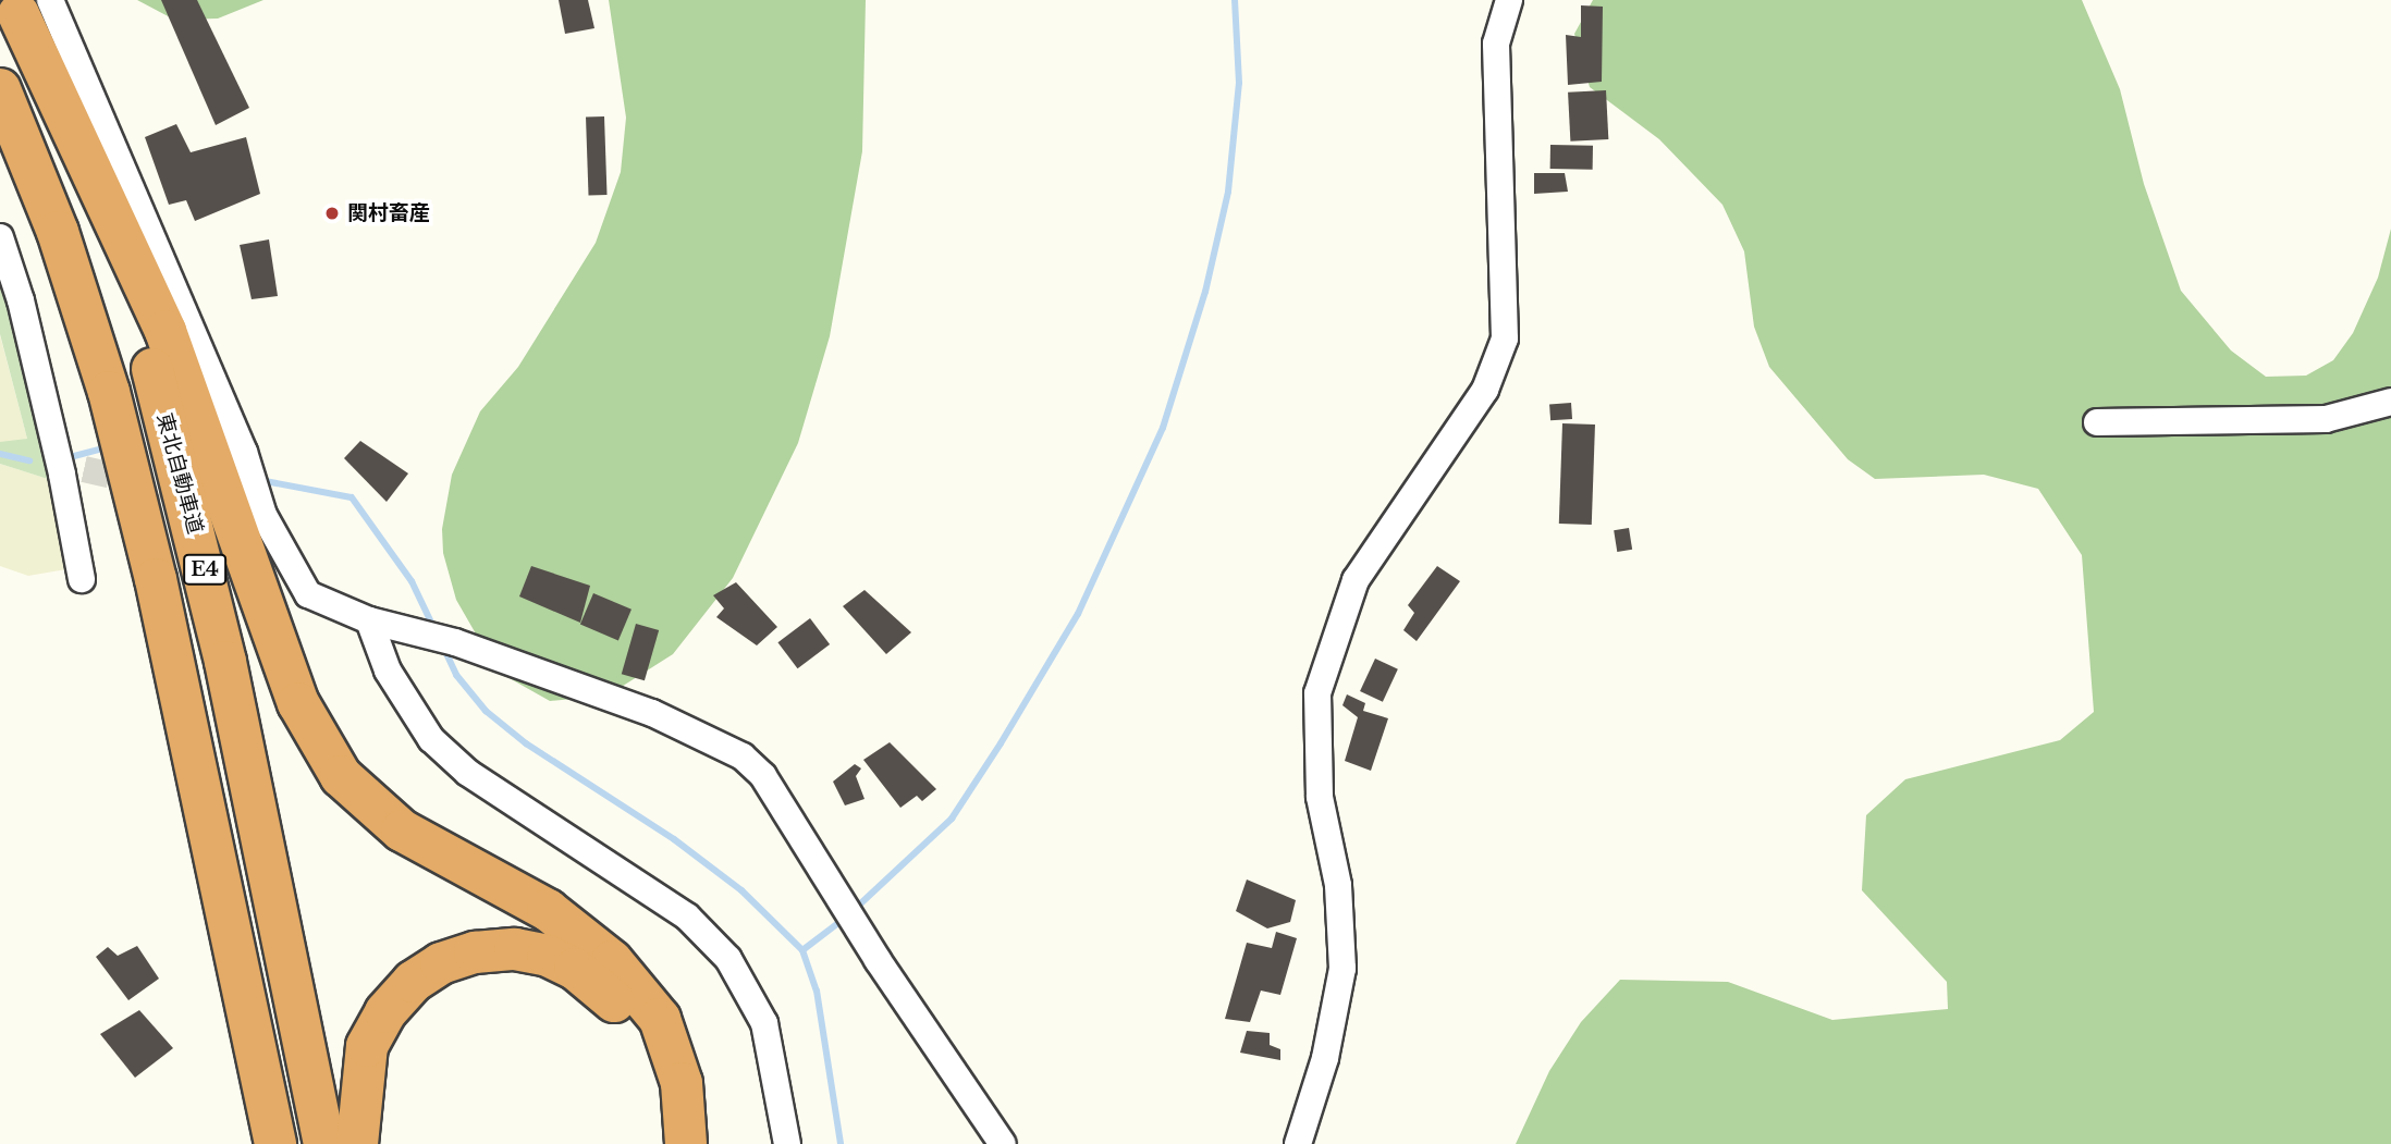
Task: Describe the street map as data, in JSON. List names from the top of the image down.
{
  "streets": {
    "highway": ["東北自動車道", "E4"]
  },
  "places": ["関村畜産"]
}
